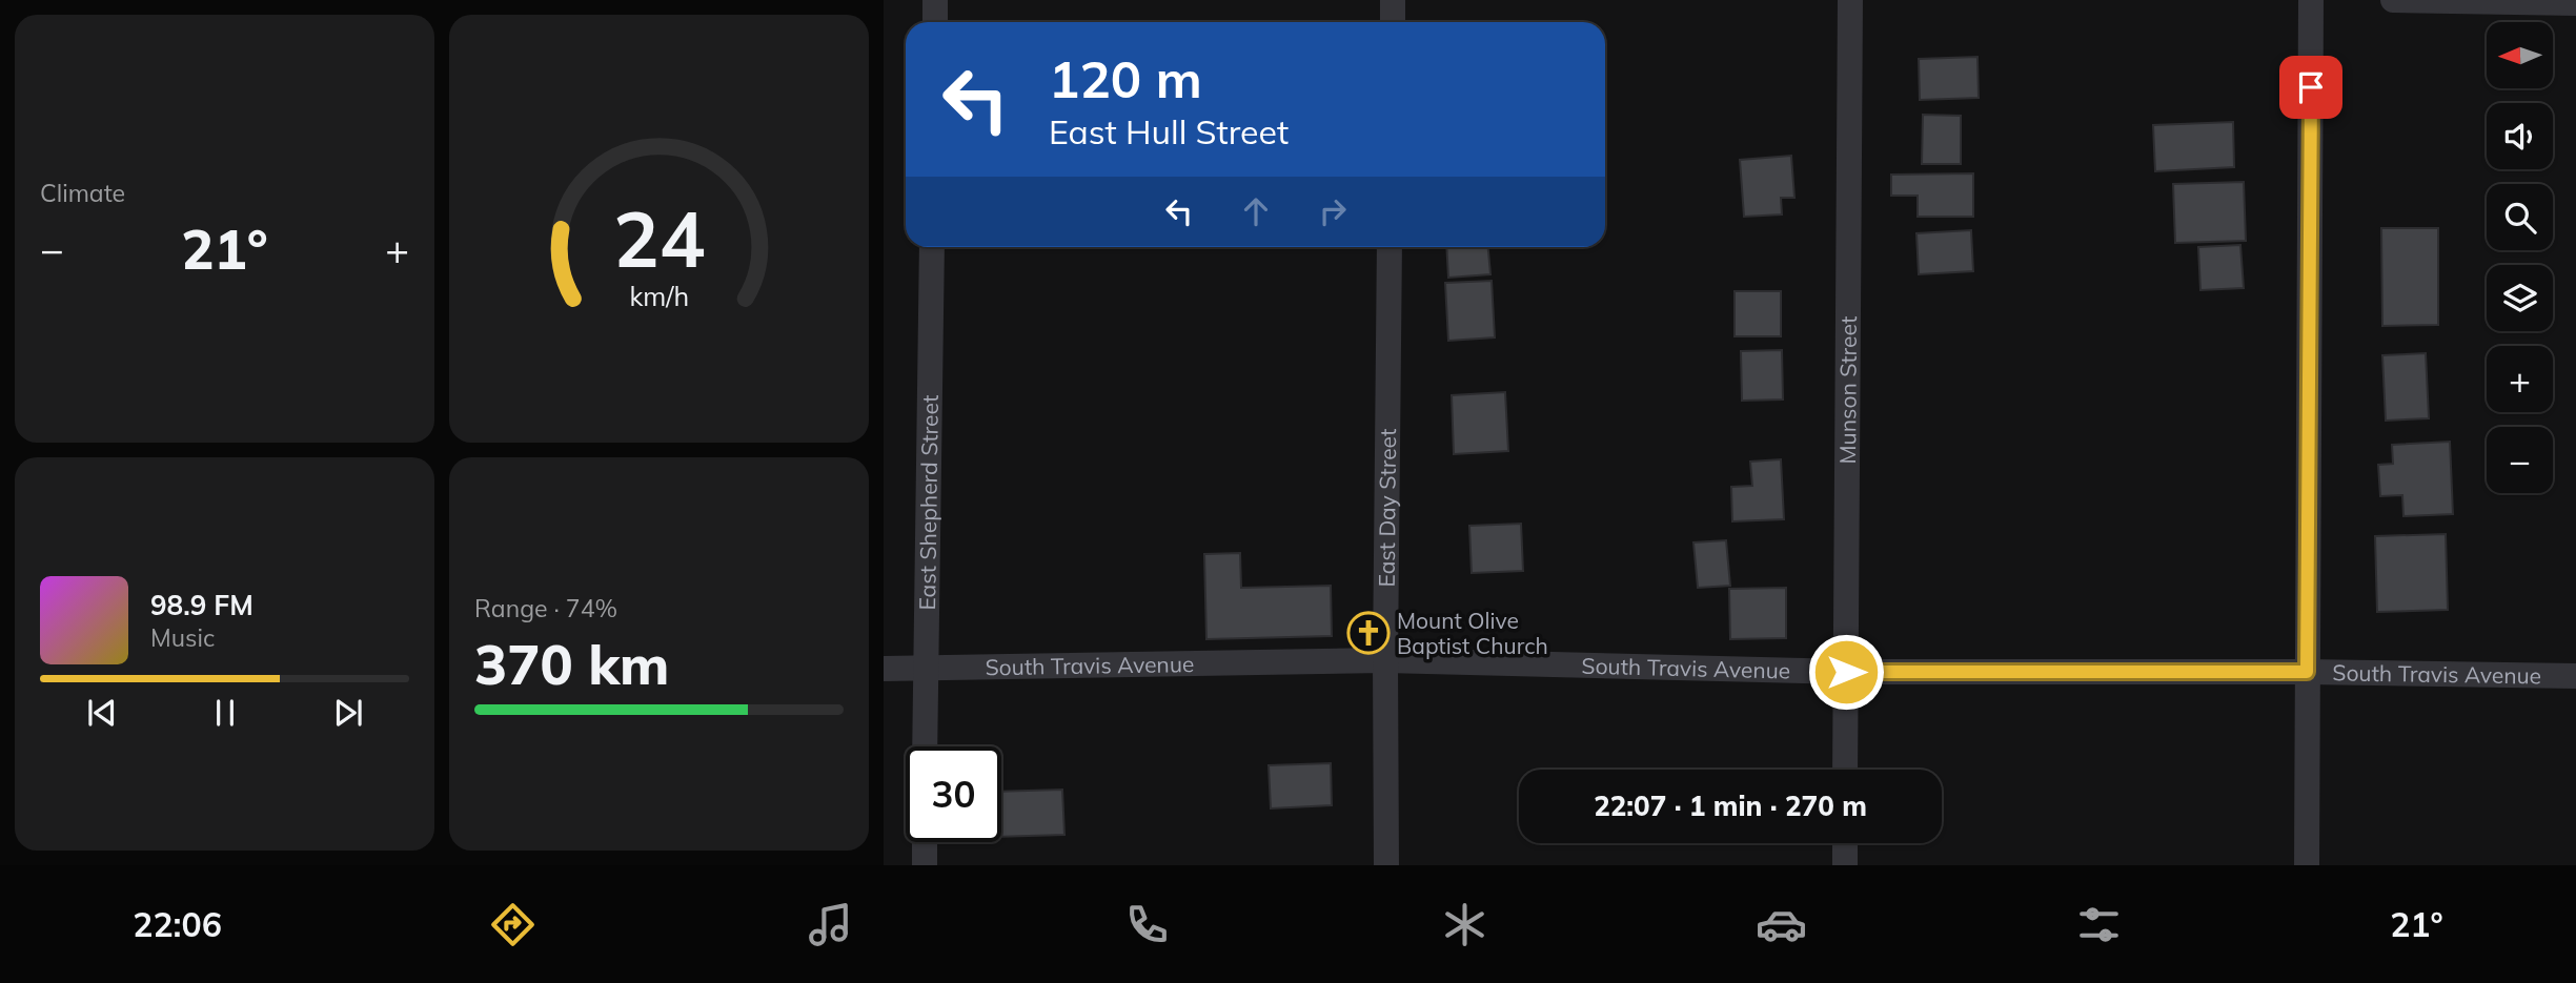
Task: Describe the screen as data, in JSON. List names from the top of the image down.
{
  "streets": {
    "street": [
      "Munson Street",
      "East Shepherd Street",
      "East Day Street",
      "South Travis Avenue"
    ]
  },
  "crossings": [
    ["Munson Street", "South Travis Avenue"],
    ["East Shepherd Street", "South Travis Avenue"],
    ["East Day Street", "South Travis Avenue"]
  ],
  "places": {
    "church": ["Mount Olive Baptist Church"]
  },
  "north": "left",
  "page": {
    "tile": [
      "Climate",
      ["Range · 74%", "370 km"]
    ],
    "map_buttons": ["+", "−"],
    "turn": ["120 m", "East Hull Street"],
    "heat": ["−", "21°", "+"],
    "song": ["98.9 FM", "Music"],
    "limit": "30",
    "trip": "22:07 · 1 min · 270 m",
    "tabs": ["22:06", "21°"],
    "gauge": ["24", "km/h"]
  }
}
